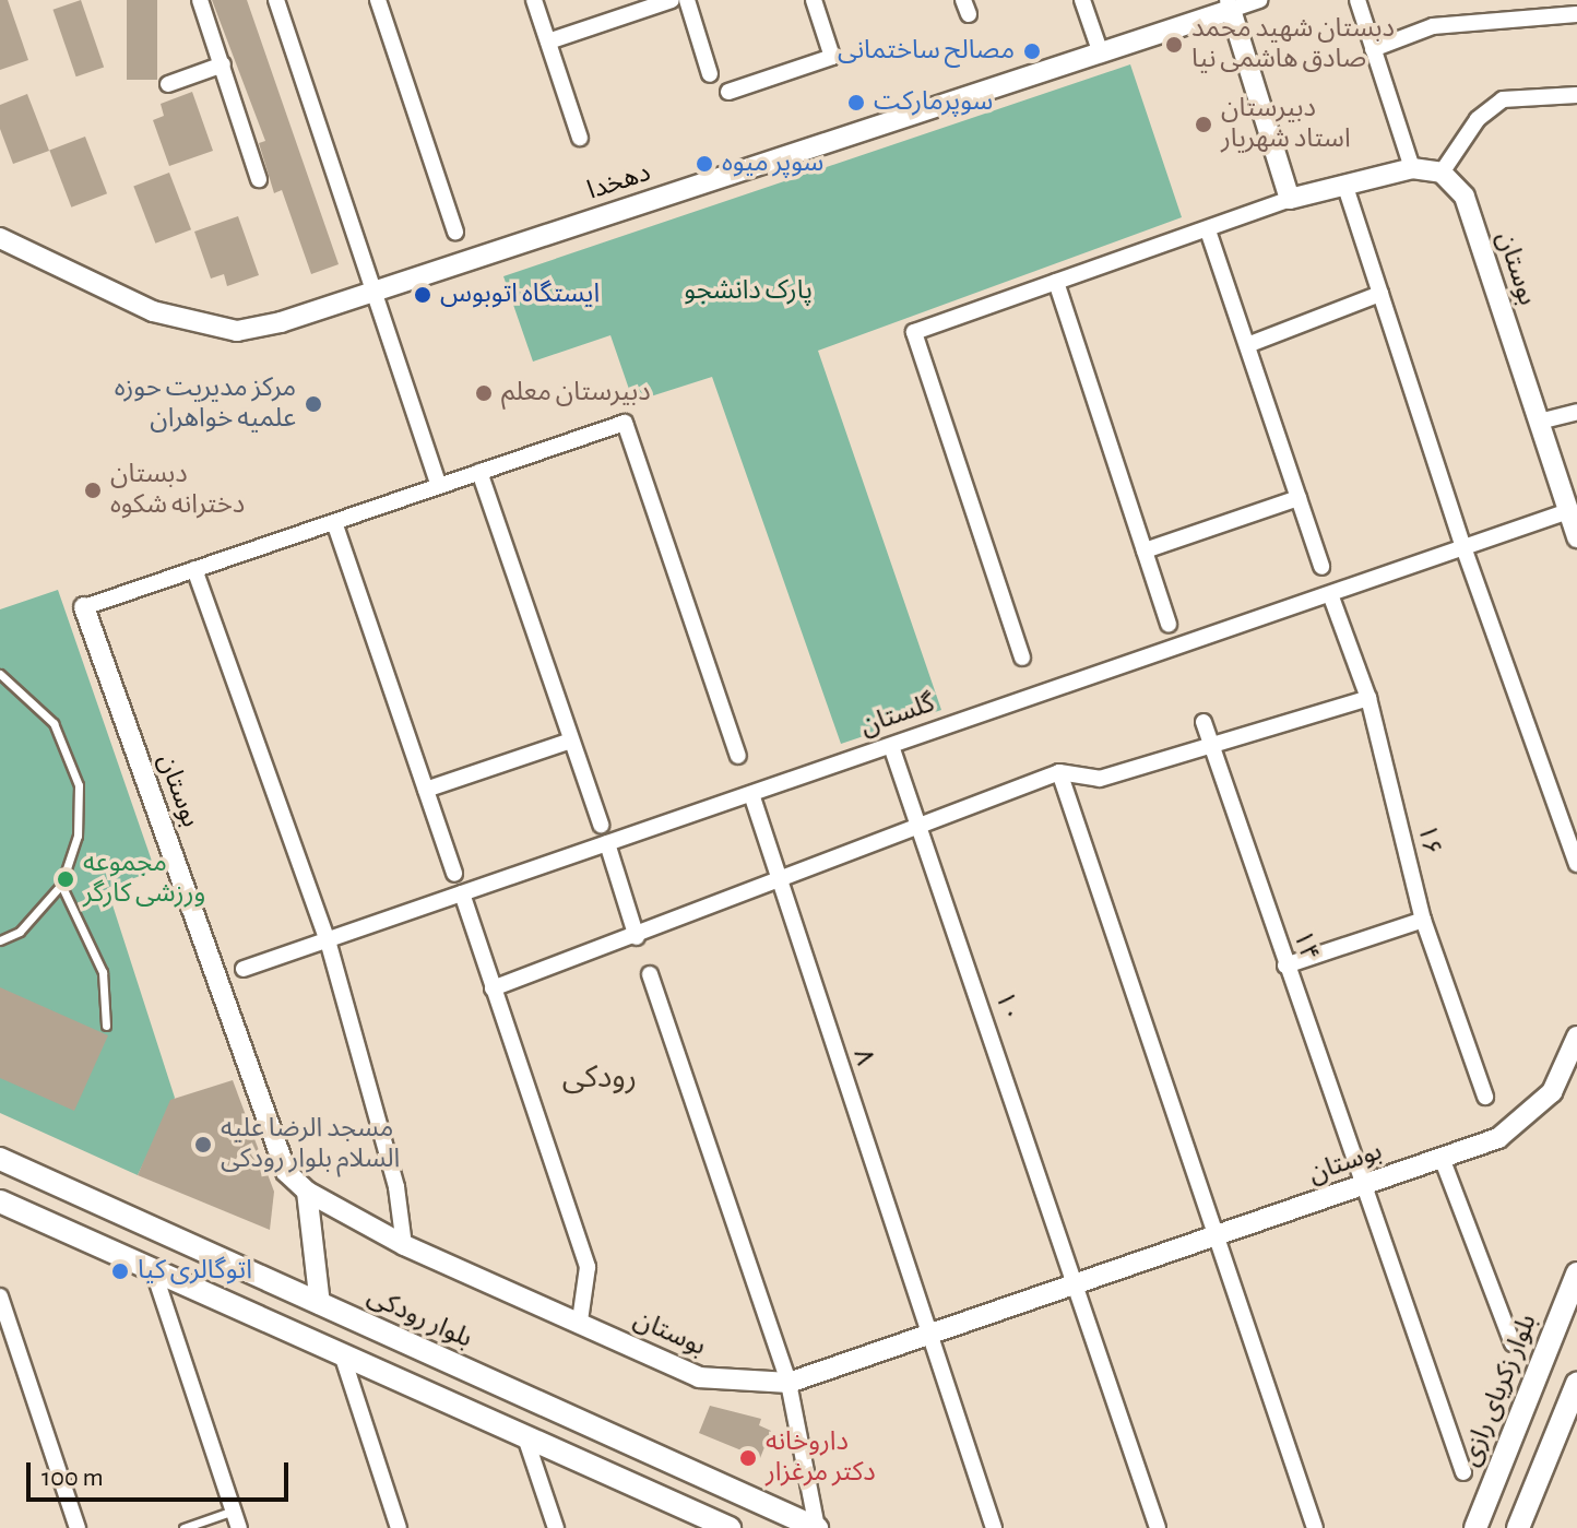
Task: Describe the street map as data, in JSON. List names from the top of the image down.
{
  "streets": {
    "main road": ["بلوار رودکی", "بلوار زکریای رازی"],
    "street": [
      "دهخدا",
      "بوستان",
      "گلستان",
      "۱۶",
      "۱۴",
      "۱۰",
      "۸"
    ]
  },
  "crossings": [
    ["بوستان", "گلستان"],
    ["بوستان", "۱۴"],
    ["بوستان", "۱۰"],
    ["بوستان", "۸"],
    ["گلستان", "۱۶"],
    ["گلستان", "۱۰"],
    ["گلستان", "۸"]
  ],
  "districts": ["رودکی"],
  "parks": ["پارک دانشجو"],
  "places": [
    "دبستان شهید محمد صادق هاشمی نیا",
    "مصالح ساختمانی",
    "سوپرمارکت",
    "دبیرستان استاد شهریار",
    "سوپر میوه",
    "ایستگاه اتوبوس",
    "دبیرستان معلم",
    "مرکز مدیریت حوزه علمیه خواهران",
    "دبستان دخترانه شکوه",
    "مجموعه ورزشی کارگر",
    "مسجد الرضا علیه السلام بلوار رودکی",
    "اتوگالری کیا",
    "داروخانه دکتر مرغزار"
  ],
  "scale_bar": "100 m"
}
